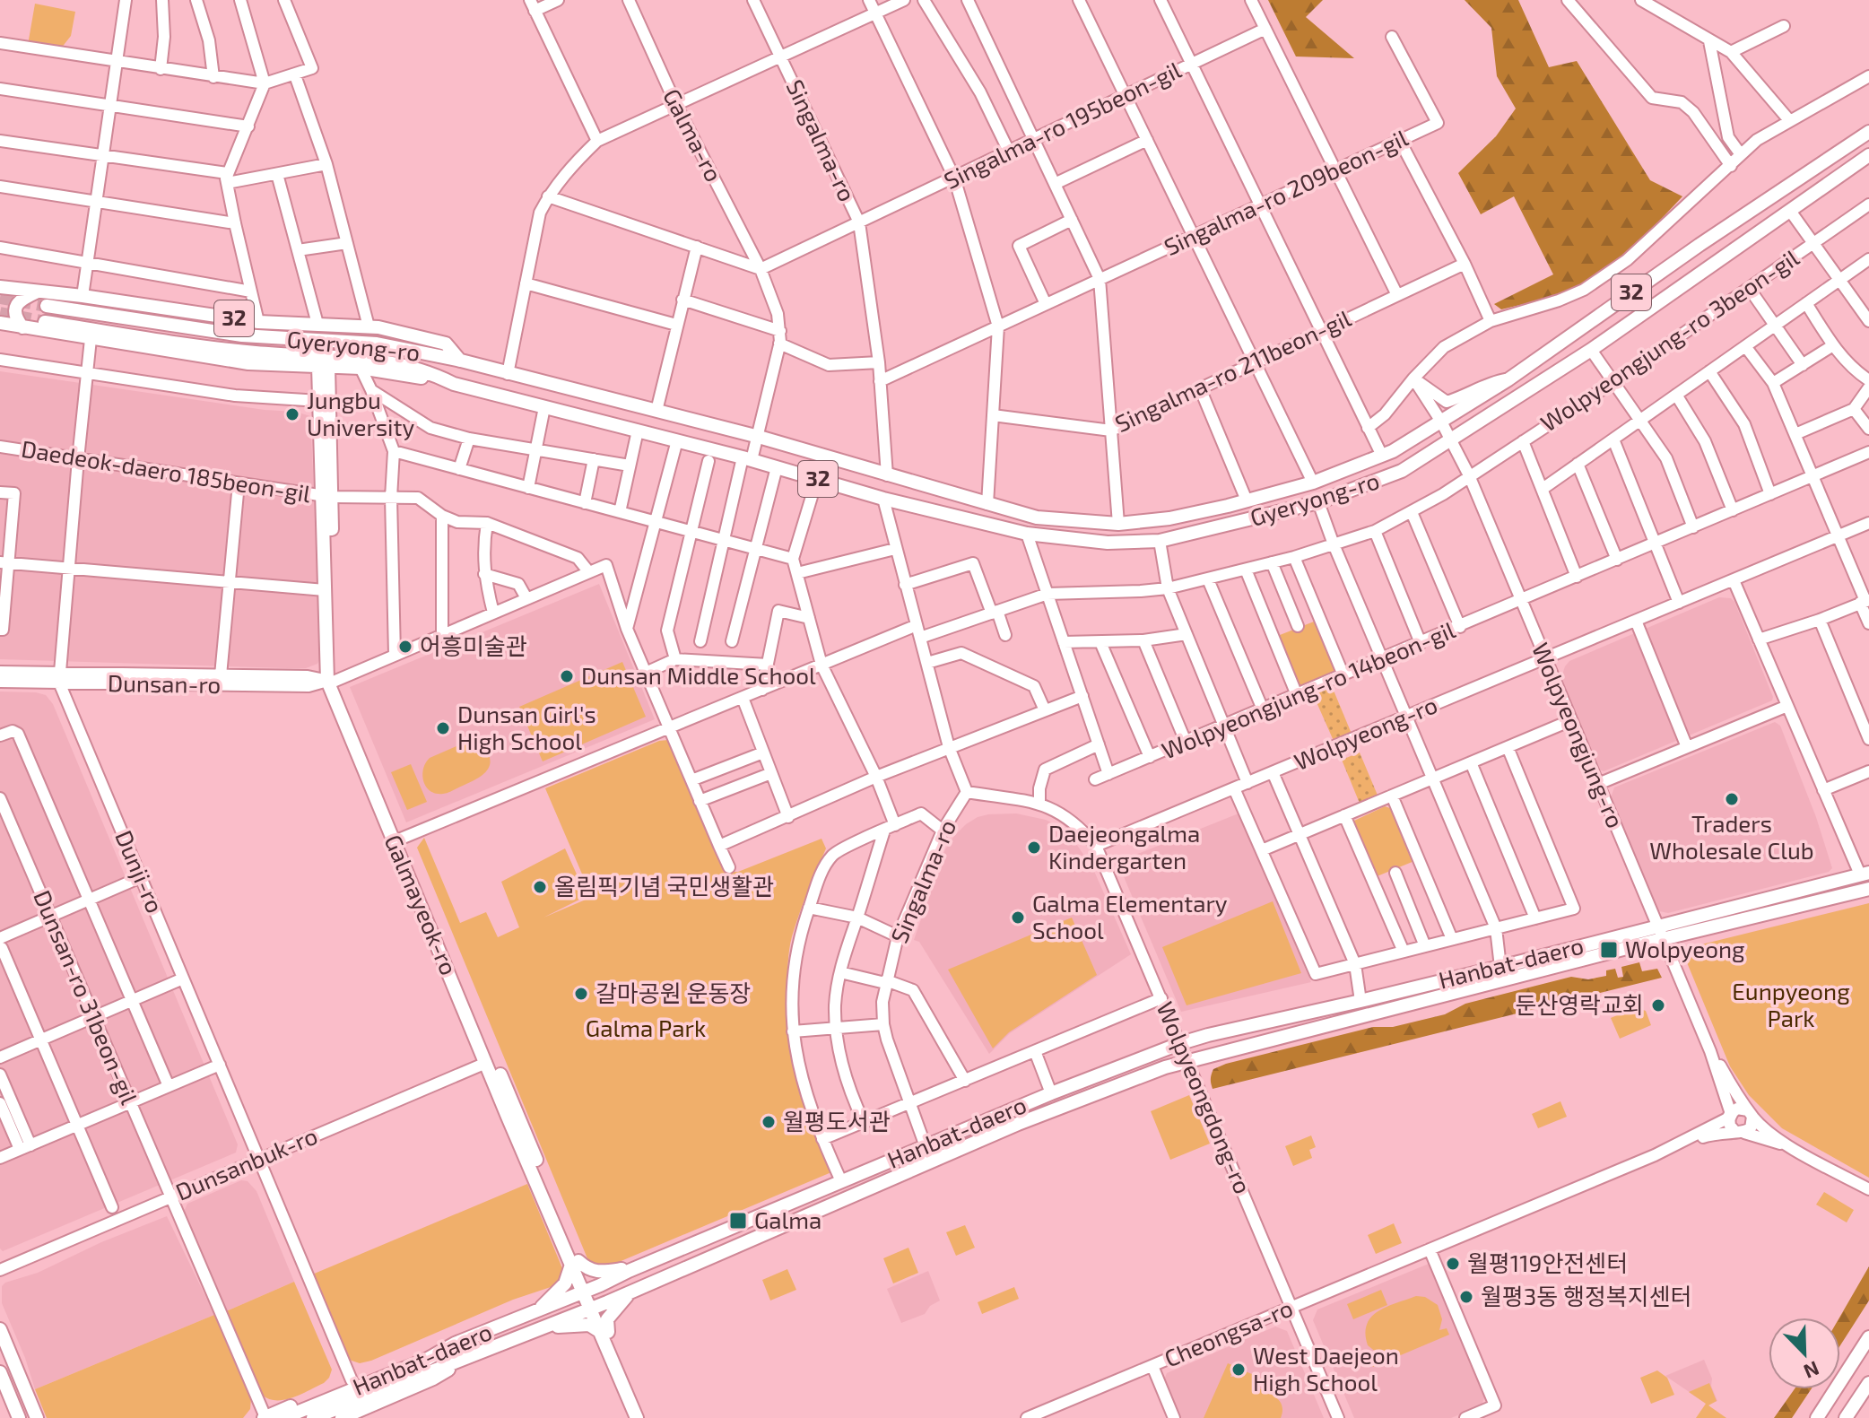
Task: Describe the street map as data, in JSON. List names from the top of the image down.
{
  "streets": {
    "main road": [
      "Singalma-ro",
      "32",
      "Gyeryong-ro",
      "Galmayeok-ro",
      "Hanbat-daero"
    ],
    "street": [
      "Singalma-ro 195beon-gil",
      "Galma-ro",
      "Singalma-ro 209beon-gil",
      "Wolpyeongjung-ro 3beon-gil",
      "Singalma-ro 211beon-gil",
      "Daedeok-daero 185beon-gil",
      "Dunsan-ro",
      "Wolpyeongjung-ro 14beon-gil",
      "Wolpyeong-ro",
      "Wolpyeongjung-ro",
      "Dunji-ro",
      "Dunsan-ro 31beon-gil",
      "Wolpyeongdong-ro",
      "Dunsanbuk-ro",
      "Cheongsa-ro"
    ]
  },
  "crossings": [
    ["Singalma-ro 195beon-gil", "Singalma-ro"],
    ["Galma-ro", "Singalma-ro"],
    ["Galma-ro", "Gyeryong-ro"],
    ["Singalma-ro", "Singalma-ro 209beon-gil"],
    ["Singalma-ro", "Wolpyeongjung-ro 3beon-gil"],
    ["Singalma-ro", "Gyeryong-ro"],
    ["Singalma-ro", "Hanbat-daero"],
    ["Singalma-ro", "Wolpyeongdong-ro"],
    ["32", "Gyeryong-ro"],
    ["32", "Dunji-ro"],
    ["32", "Galmayeok-ro"],
    ["Wolpyeongjung-ro 3beon-gil", "Wolpyeongjung-ro"],
    ["Gyeryong-ro", "Singalma-ro 211beon-gil"],
    ["Gyeryong-ro", "Wolpyeongjung-ro"],
    ["Daedeok-daero 185beon-gil", "Dunji-ro"],
    ["Daedeok-daero 185beon-gil", "Galmayeok-ro"],
    ["Dunsan-ro", "Dunji-ro"],
    ["Dunsan-ro", "Galmayeok-ro"],
    ["Wolpyeongjung-ro 14beon-gil", "Wolpyeongjung-ro"],
    ["Wolpyeong-ro", "Wolpyeongjung-ro"],
    ["Wolpyeong-ro", "Wolpyeongdong-ro"],
    ["Wolpyeongjung-ro", "Hanbat-daero"],
    ["Dunji-ro", "Dunsanbuk-ro"],
    ["Galmayeok-ro", "Hanbat-daero"],
    ["Galmayeok-ro", "Dunsanbuk-ro"],
    ["Hanbat-daero", "Wolpyeongdong-ro"],
    ["Dunsan-ro 31beon-gil", "Dunsanbuk-ro"],
    ["Wolpyeongdong-ro", "Cheongsa-ro"]
  ],
  "parks": ["Eunpyeong Park", "Galma Park"],
  "places": {
    "other": [
      "Jungbu University",
      "어흥미술관",
      "Dunsan Middle School",
      "Dunsan Girl's High School",
      "Traders Wholesale Club",
      "Daejeongalma Kindergarten",
      "올림픽기념 국민생활관",
      "Galma Elementary School",
      "갈마공원 운동장",
      "둔산영락교회",
      "월평도서관",
      "월평119안전센터",
      "월평3동 행정복지센터",
      "West Daejeon High School"
    ],
    "transit": ["Wolpyeong", "Galma"]
  },
  "north": "bottom right"
}
